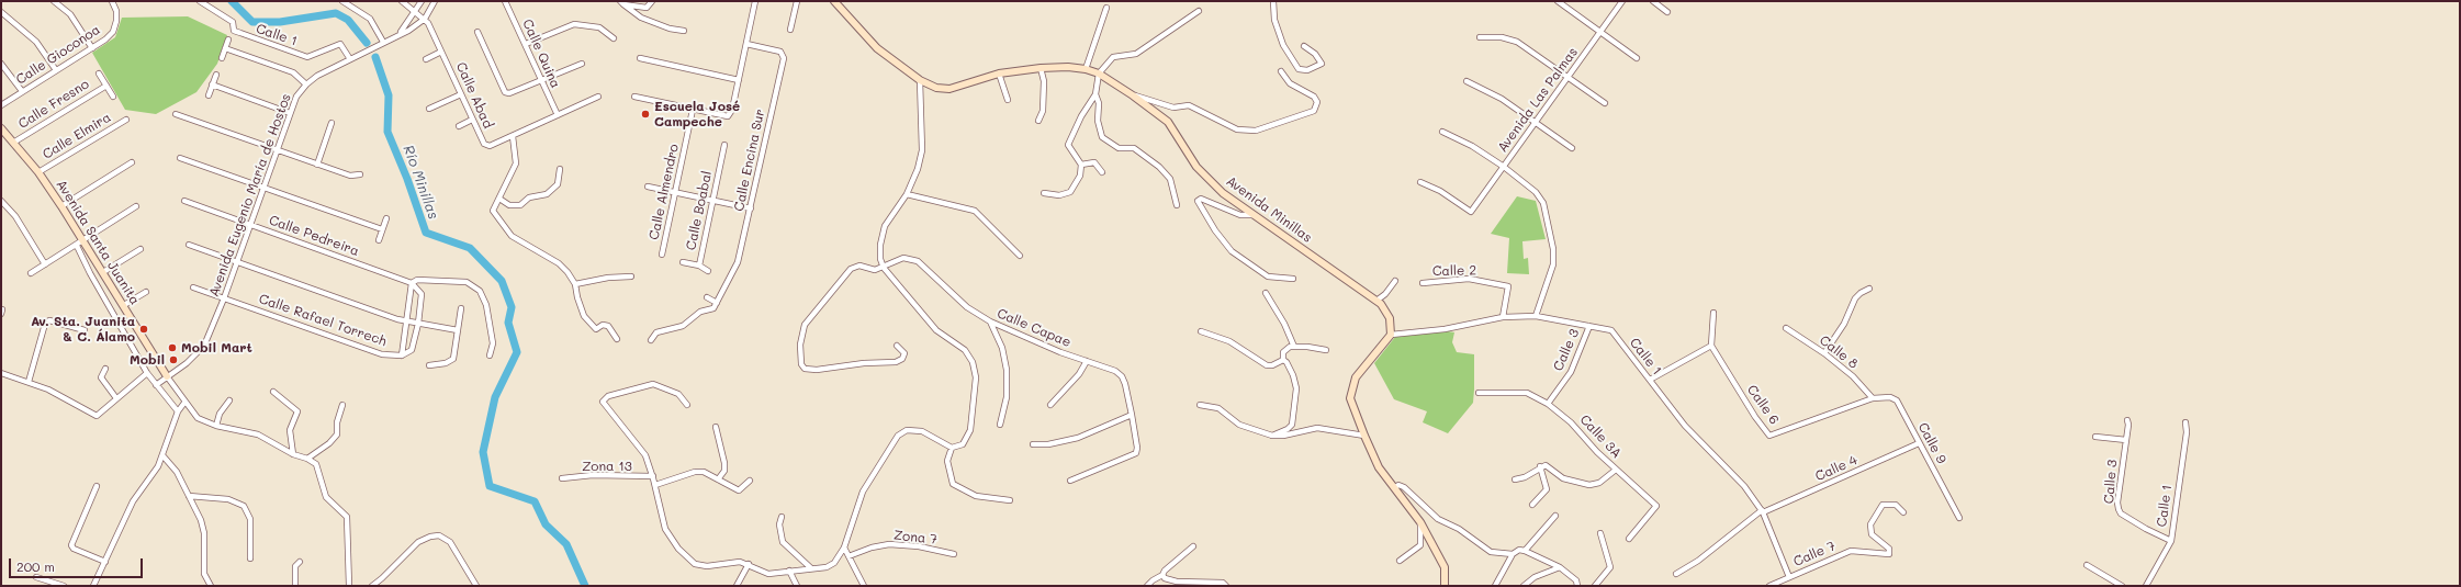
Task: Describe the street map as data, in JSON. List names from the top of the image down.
{
  "streets": {
    "street": [
      "Calle 1",
      "Calle Quina",
      "Calle Gioconoa",
      "Calle Abad",
      "Avenida Las Palmas",
      "Calle Fresno",
      "Calle Elmira",
      "Calle Encina Sur",
      "Calle Almendro",
      "Avenida Eugenio María de Hostos",
      "Avenida Minillas",
      "Calle Boabal",
      "Calle Pedreira",
      "Avenida Santa Juanita",
      "Calle 2",
      "Calle Rafael Torrech",
      "Calle Capae",
      "Calle 3",
      "Calle 8",
      "Calle 6",
      "Calle 3A",
      "Calle 9",
      "Zona 13",
      "Calle 4",
      "Zona 7",
      "Calle 7"
    ]
  },
  "crossings": [
    ["Calle 1", "Avenida Eugenio María de Hostos"],
    ["Calle 1", "Avenida Minillas"],
    ["Calle 1", "Calle 2"],
    ["Calle 1", "Calle 3"],
    ["Calle 1", "Calle 4"],
    ["Calle 1", "Calle 7"],
    ["Calle Quina", "Calle Abad"],
    ["Calle Abad", "Avenida Eugenio María de Hostos"],
    ["Calle Fresno", "Avenida Santa Juanita"],
    ["Calle Elmira", "Avenida Santa Juanita"],
    ["Avenida Eugenio María de Hostos", "Calle Pedreira"],
    ["Avenida Eugenio María de Hostos", "Avenida Santa Juanita"],
    ["Avenida Eugenio María de Hostos", "Calle Rafael Torrech"],
    ["Calle Pedreira", "Calle Rafael Torrech"],
    ["Calle 3", "Calle 3A"],
    ["Calle 8", "Calle 6"],
    ["Calle 8", "Calle 9"],
    ["Calle 6", "Calle 9"],
    ["Calle 9", "Calle 4"]
  ],
  "water": ["Río Minillas"],
  "places": [
    "Escuela José Campeche",
    "Av. Sta. Juanita & C. Álamo",
    "Mobil Mart",
    "Mobil"
  ],
  "scale_bar": "200 m"
}
